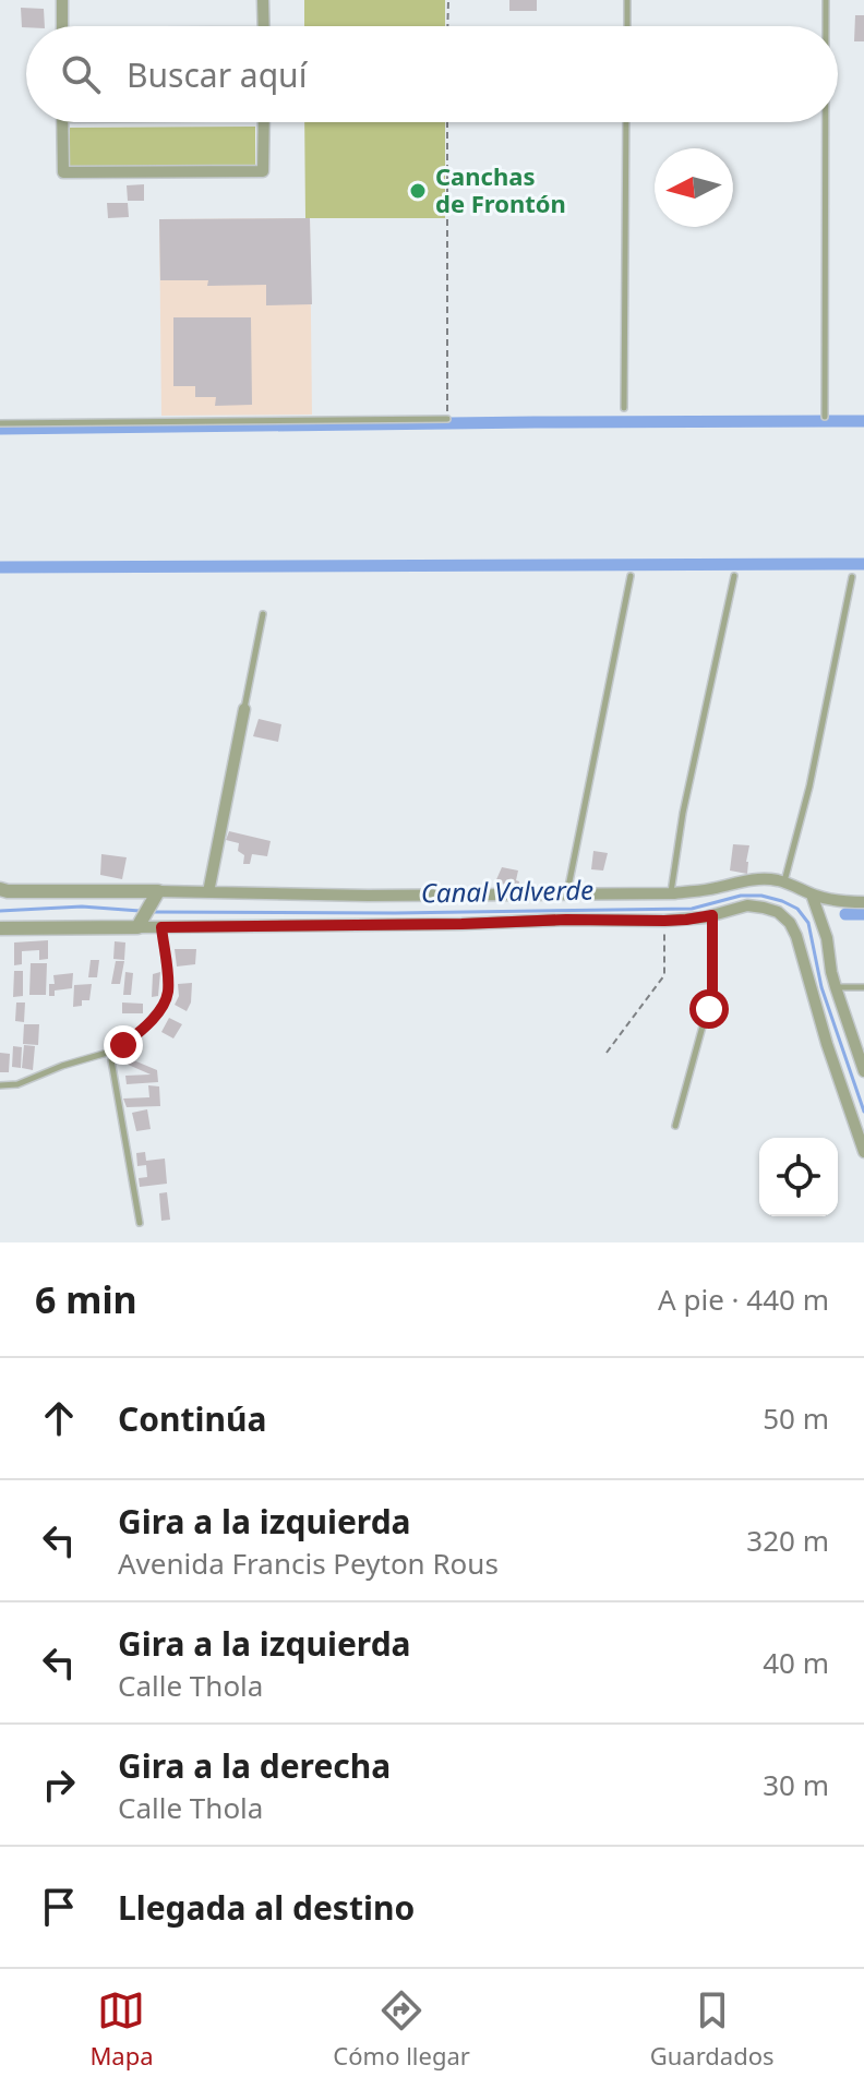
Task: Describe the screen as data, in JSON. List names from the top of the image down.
{
  "water": ["Canal Valverde"],
  "places": ["Canchas de Frontón"],
  "north": "left",
  "page": {
    "search": "Buscar aquí",
    "heading": ["6 min", "A pie · 440 m"],
    "list": [
      ["Continúa", "50 m"],
      ["Gira a la izquierda", "Avenida Francis Peyton Rous", "320 m"],
      ["Gira a la izquierda", "Calle Thola", "40 m"],
      ["Gira a la derecha", "Calle Thola", "30 m"],
      "Llegada al destino"
    ],
    "nav": ["Mapa", "Cómo llegar", "Guardados"]
  }
}
